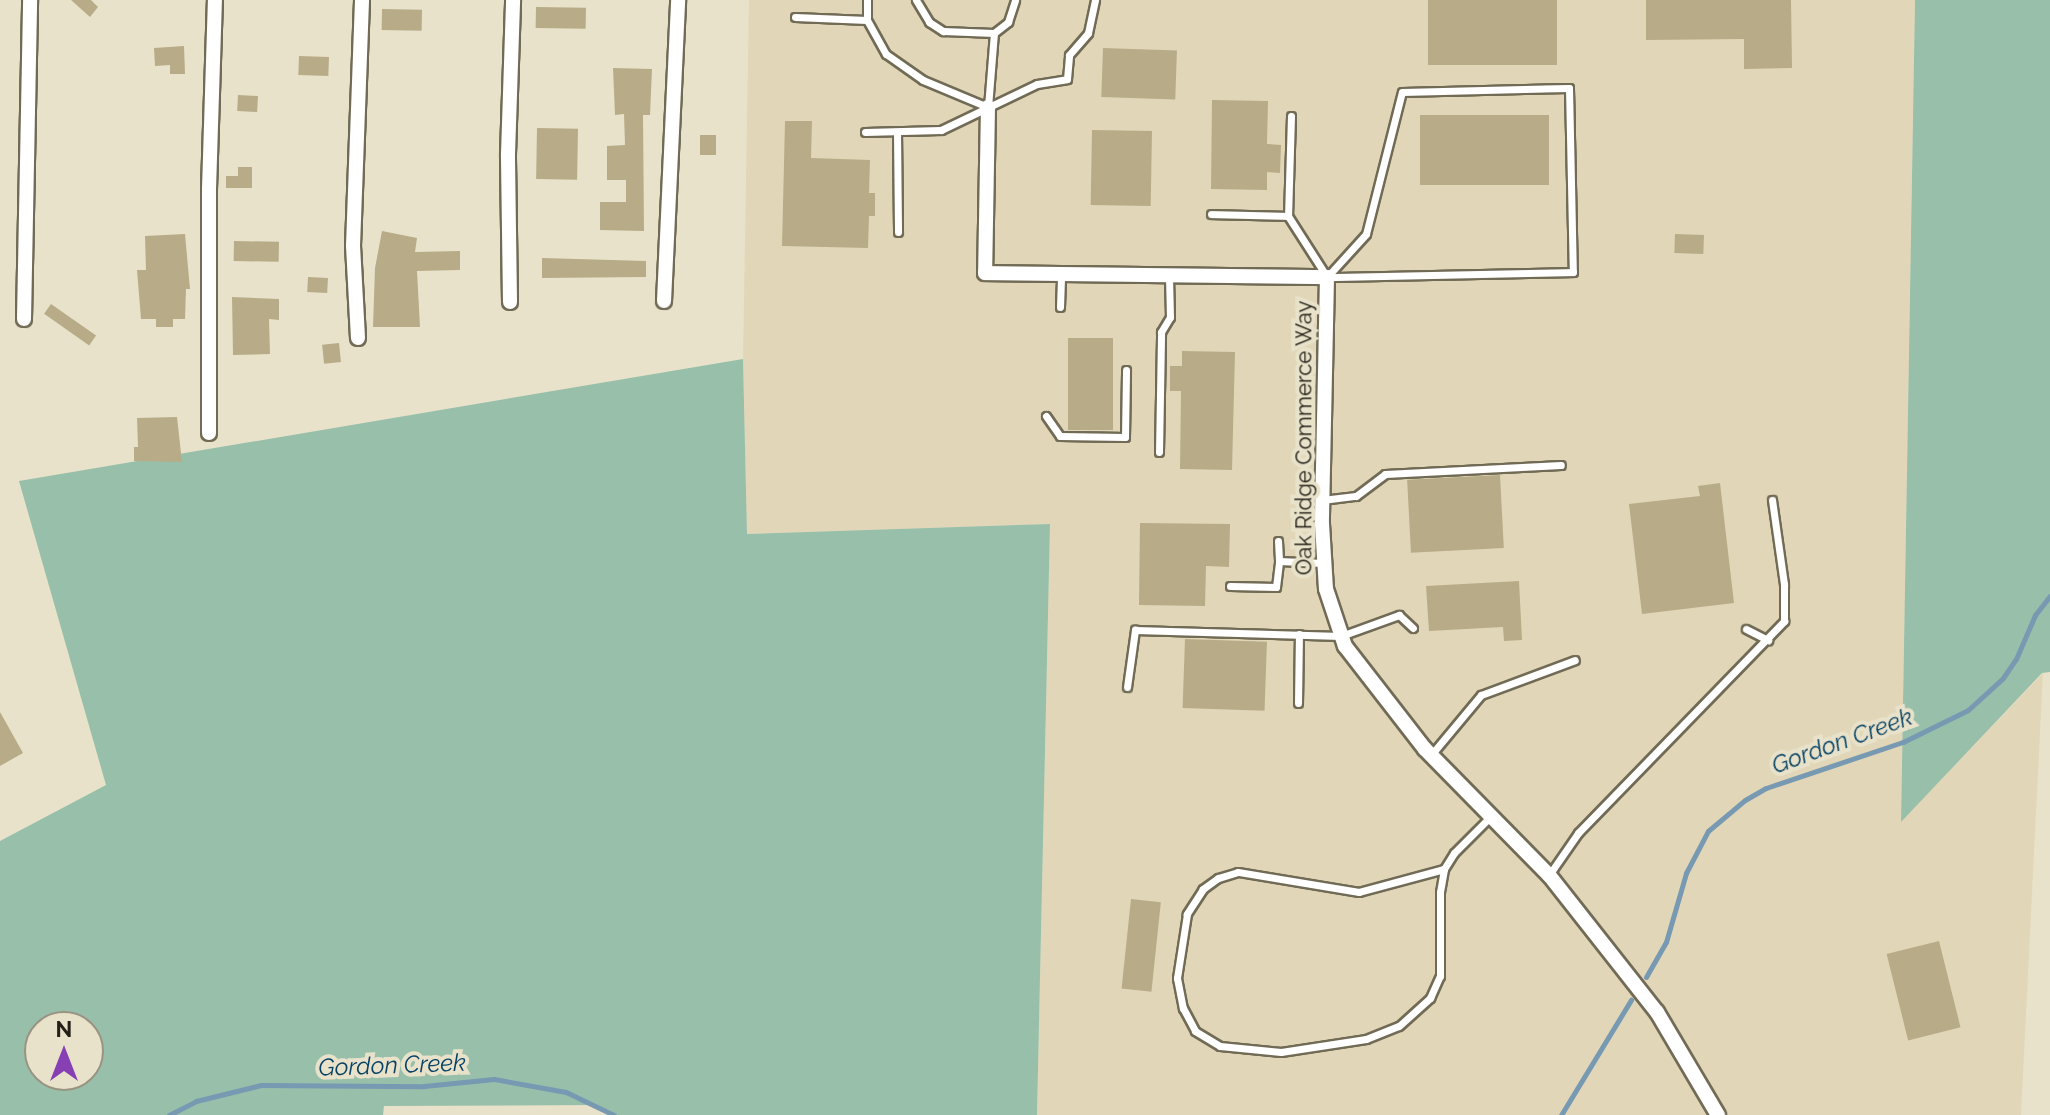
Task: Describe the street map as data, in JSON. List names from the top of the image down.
{
  "streets": {
    "street": ["Oak Ridge Commerce Way"]
  },
  "water": ["Gordon Creek"],
  "north": "top"
}
